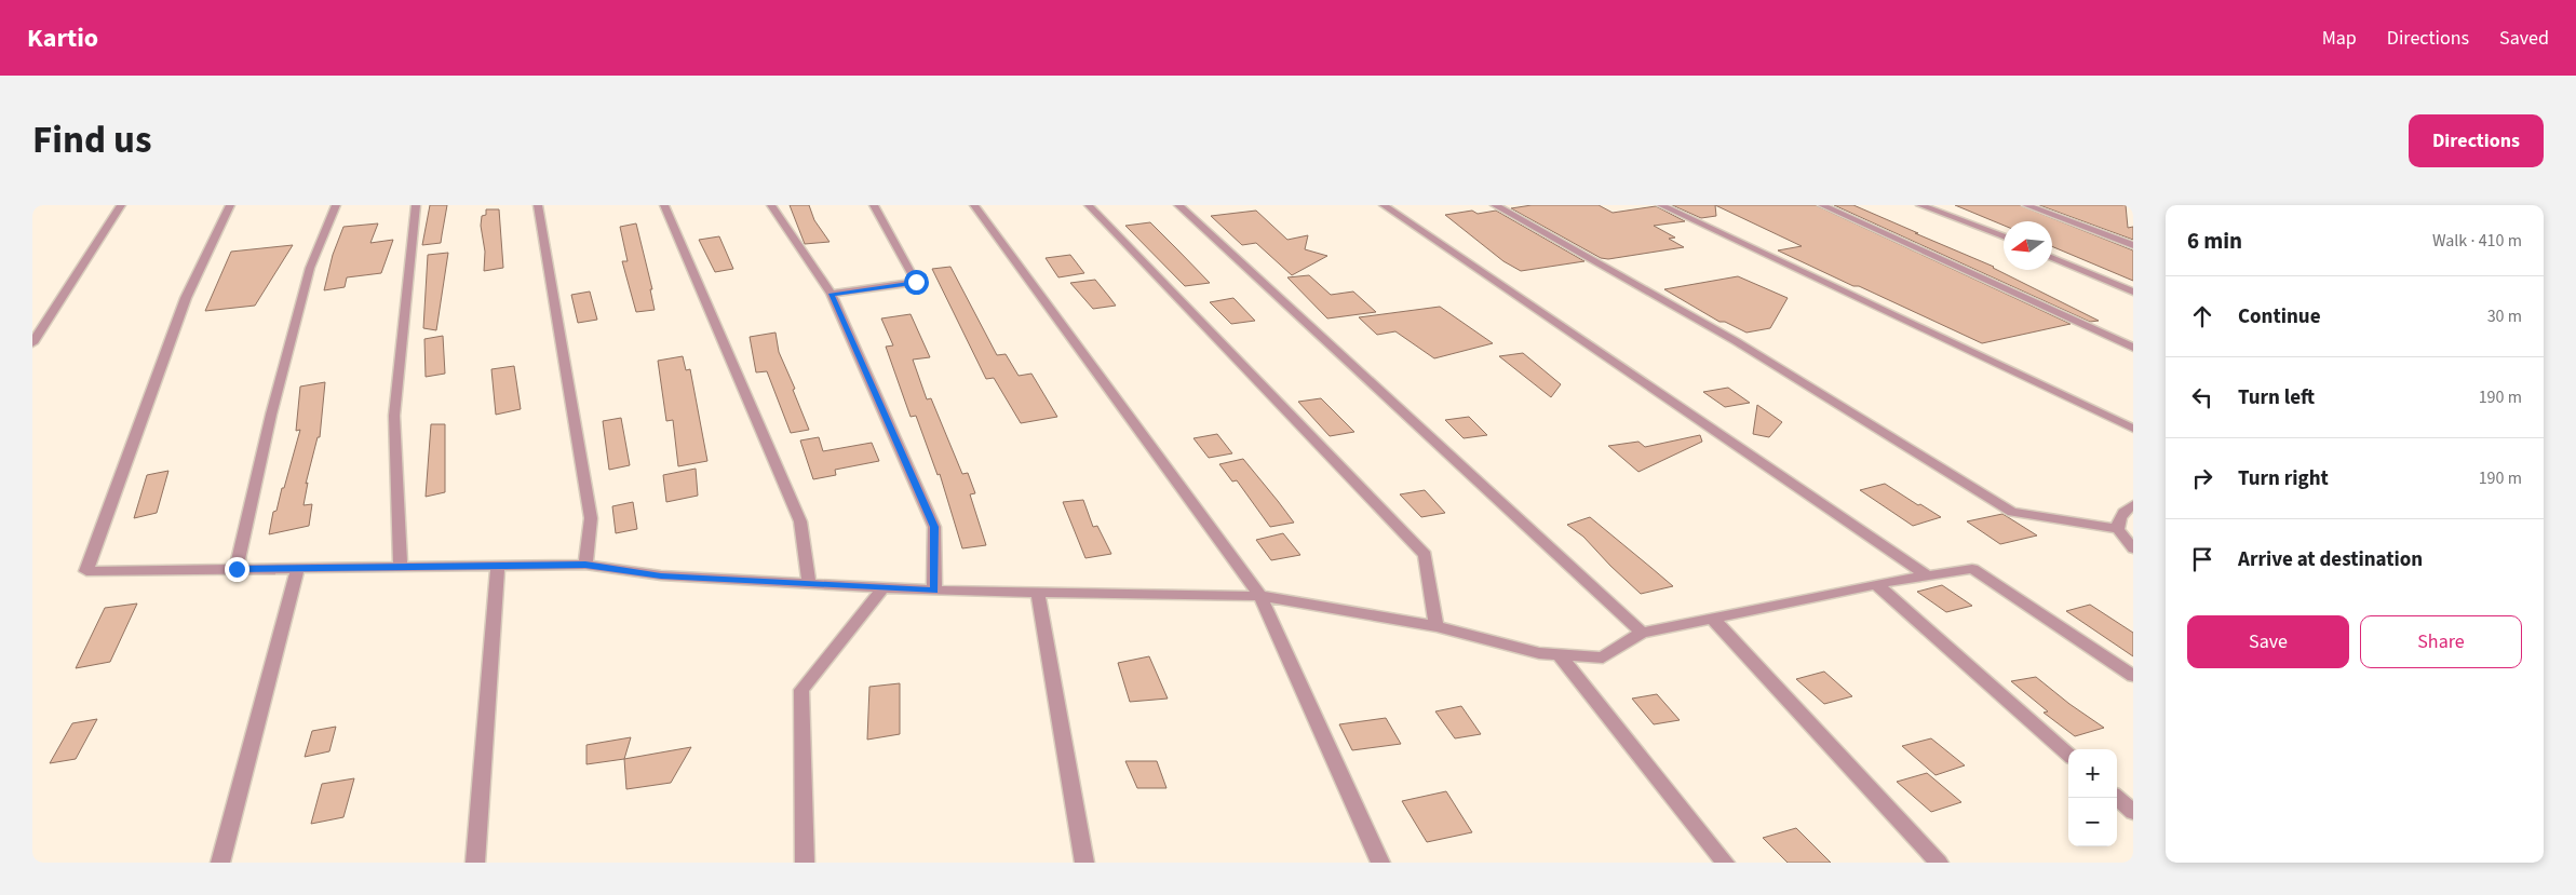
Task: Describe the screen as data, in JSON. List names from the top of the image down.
{
  "north": "left",
  "page": {
    "header": "Kartio",
    "nav": ["Map", "Directions", "Saved"],
    "title": "Find us",
    "buttons": [
      "Directions",
      ["Save", "Share"]
    ],
    "heading": ["6 min", "Walk · 410 m"],
    "list": [
      ["Continue", "30 m"],
      ["Turn left", "190 m"],
      ["Turn right", "190 m"],
      "Arrive at destination"
    ],
    "map_buttons": ["+", "−"]
  }
}
